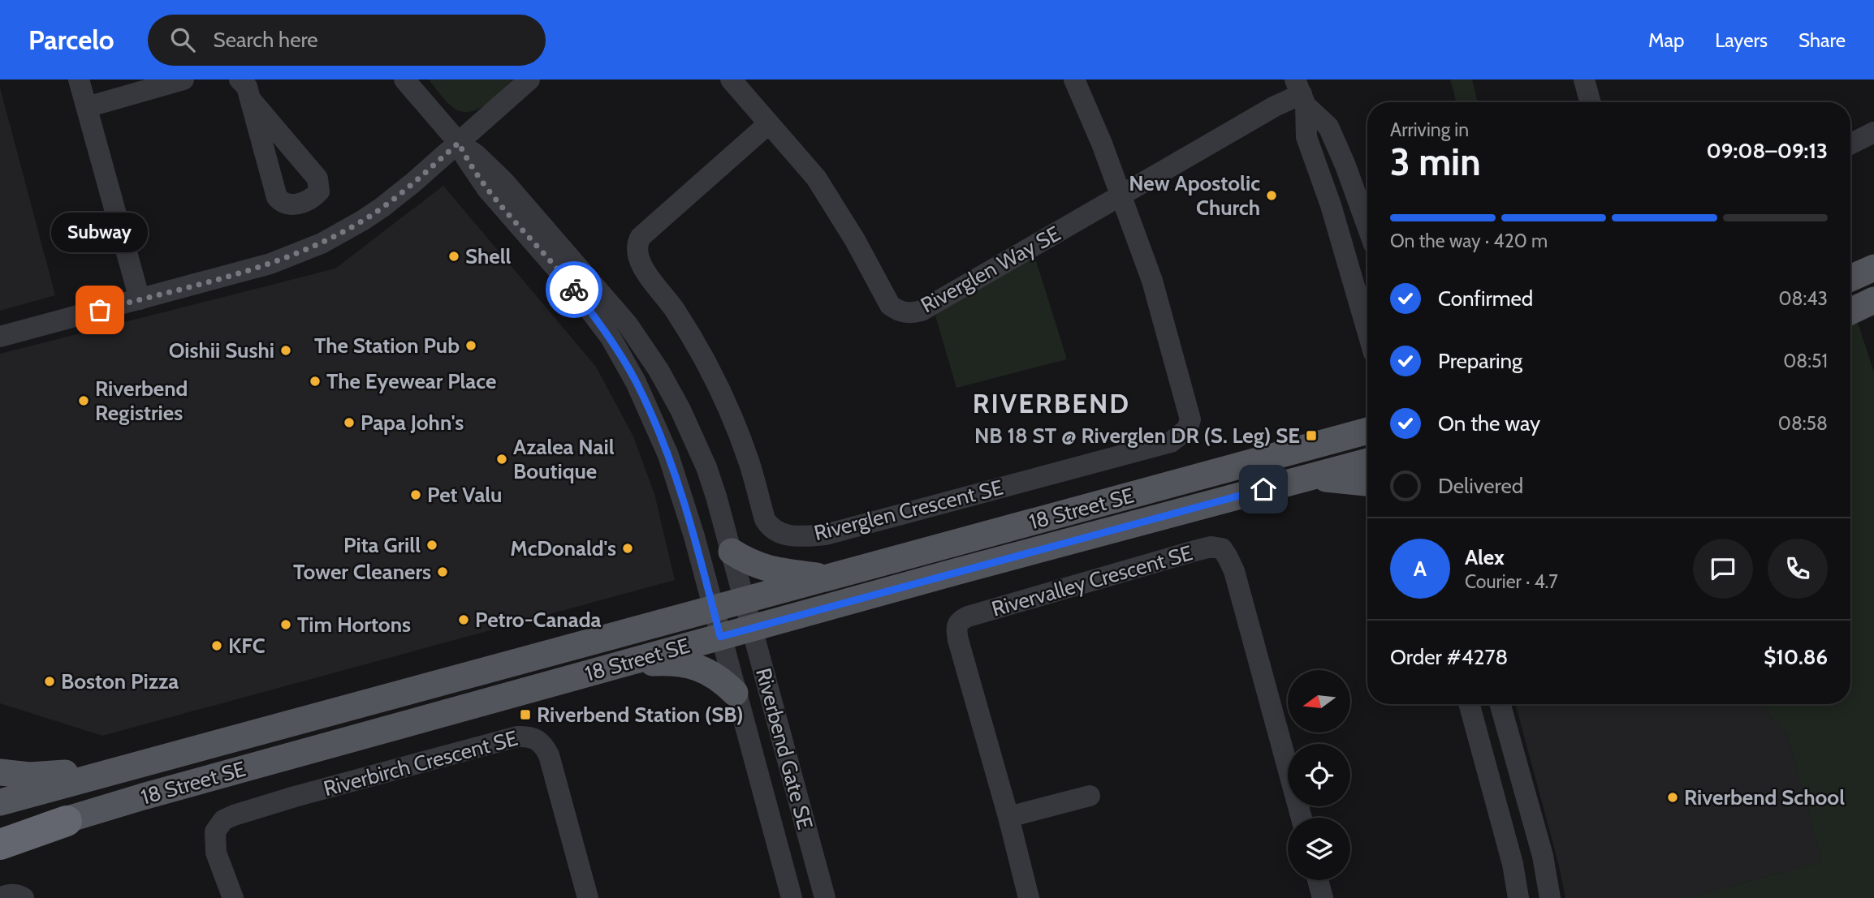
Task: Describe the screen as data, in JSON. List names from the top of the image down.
{
  "streets": {
    "main road": ["18 Street SE"],
    "street": [
      "Riverglen Way SE",
      "Riverglen Crescent SE",
      "Rivervalley Crescent SE",
      "Riverbend Gate SE",
      "Riverbirch Crescent SE"
    ]
  },
  "crossings": [
    ["Riverglen Way SE", "Riverglen Crescent SE"],
    ["18 Street SE", "Riverbend Gate SE"]
  ],
  "districts": ["RIVERBEND"],
  "places": {
    "other": [
      "New Apostolic Church",
      "Shell",
      "Subway",
      "The Station Pub",
      "Oishii Sushi",
      "The Eyewear Place",
      "Riverbend Registries",
      "Papa John's",
      "Azalea Nail Boutique",
      "Pet Valu",
      "Pita Grill",
      "McDonald's",
      "Tower Cleaners",
      "Petro-Canada",
      "Tim Hortons",
      "KFC",
      "Boston Pizza",
      "Riverbend School"
    ],
    "transit": ["NB 18 ST @ Riverglen DR (S. Leg) SE", "Riverbend Station (SB)"]
  },
  "north": "left",
  "page": {
    "header": "Parcelo",
    "search": "Search here",
    "nav": ["Map", "Layers", "Share"],
    "heading": ["3 min", "Arriving in", "09:08–09:13"],
    "panel": [
      "Alex",
      "Courier · 4.7",
      "Order #4278",
      "$10.86"
    ],
    "bar": "On the way · 420 m",
    "bubble": "Subway",
    "list": [
      ["Confirmed", "08:43"],
      ["Preparing", "08:51"],
      ["On the way", "08:58"],
      "Delivered"
    ],
    "round": "A"
  }
}
